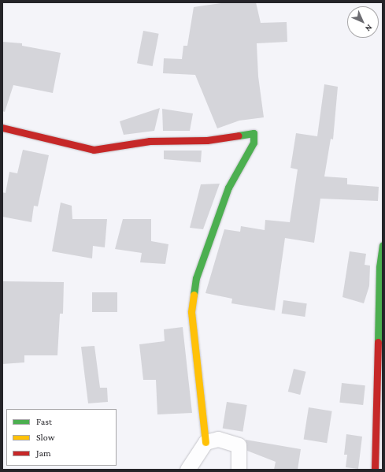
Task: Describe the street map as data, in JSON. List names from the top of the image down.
{
  "legend": ["Fast", "Slow", "Jam"],
  "north": "bottom right"
}
